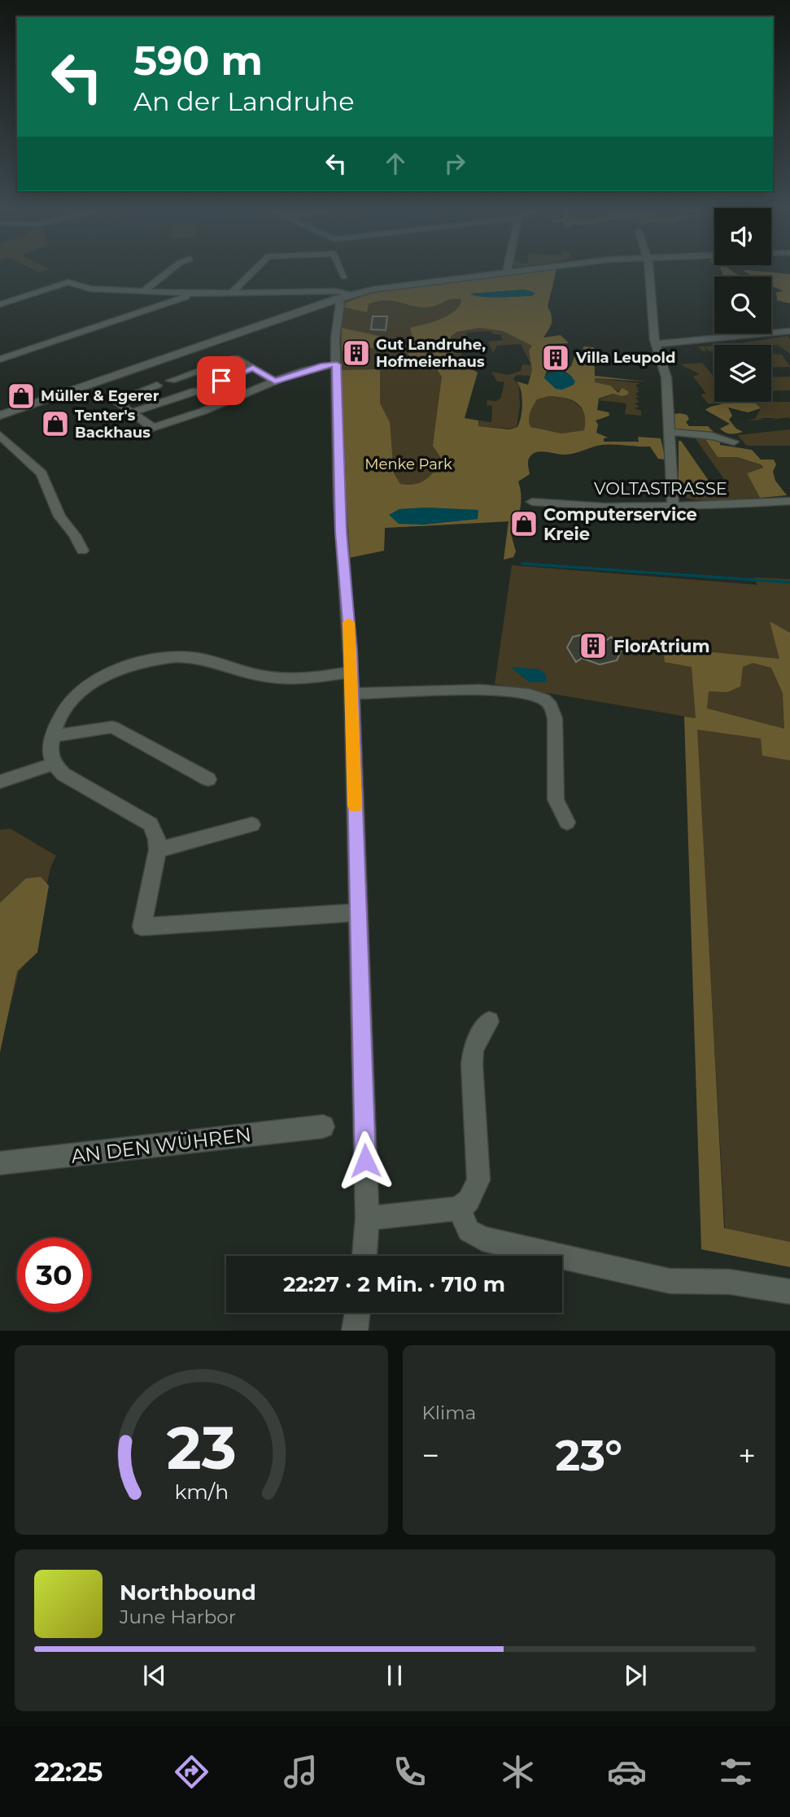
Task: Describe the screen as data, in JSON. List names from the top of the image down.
{
  "streets": {
    "street": ["VOLTASTRASSE", "AN DEN WÜHREN"]
  },
  "parks": ["Menke Park"],
  "places": {
    "building": ["Gut Landruhe, Hofmeierhaus", "Villa Leupold", "FlorAtrium"],
    "shop": ["Müller & Egerer", "Tenter's Backhaus", "Computerservice Kreie"]
  },
  "page": {
    "turn": ["590 m", "An der Landruhe"],
    "limit": "30",
    "trip": "22:27 · 2 Min. · 710 m",
    "tile": "Klima",
    "heat": ["−", "23°", "+"],
    "song": ["Northbound", "June Harbor"],
    "tabs": "22:25",
    "gauge": ["23", "km/h"]
  }
}
